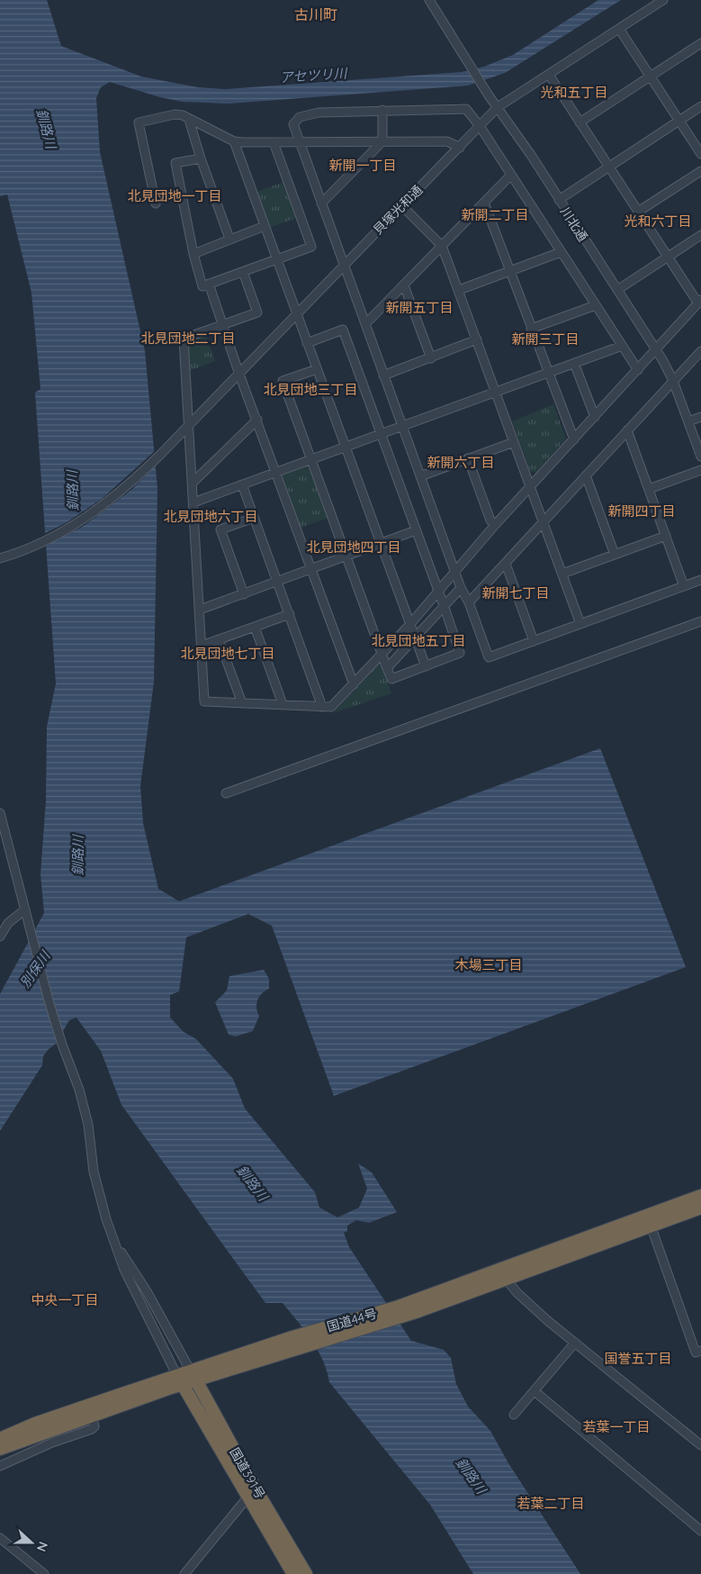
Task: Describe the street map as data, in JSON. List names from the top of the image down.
{
  "streets": {
    "highway": ["国道44号", "国道391号"],
    "street": ["貝塚光和通", "川北通"]
  },
  "crossings": [
    ["貝塚光和通", "川北通"],
    ["国道44号", "国道391号"]
  ],
  "districts": [
    "古川町",
    "光和五丁目",
    "新開一丁目",
    "北見団地一丁目",
    "新開二丁目",
    "光和六丁目",
    "新開五丁目",
    "北見団地二丁目",
    "新開三丁目",
    "北見団地三丁目",
    "新開六丁目",
    "新開四丁目",
    "北見団地六丁目",
    "北見団地四丁目",
    "新開七丁目",
    "北見団地五丁目",
    "北見団地七丁目",
    "木場三丁目",
    "中央一丁目",
    "国誉五丁目",
    "若葉一丁目",
    "若葉二丁目"
  ],
  "water": ["アセツリ川", "釧路川", "別保川"],
  "north": "right"
}
